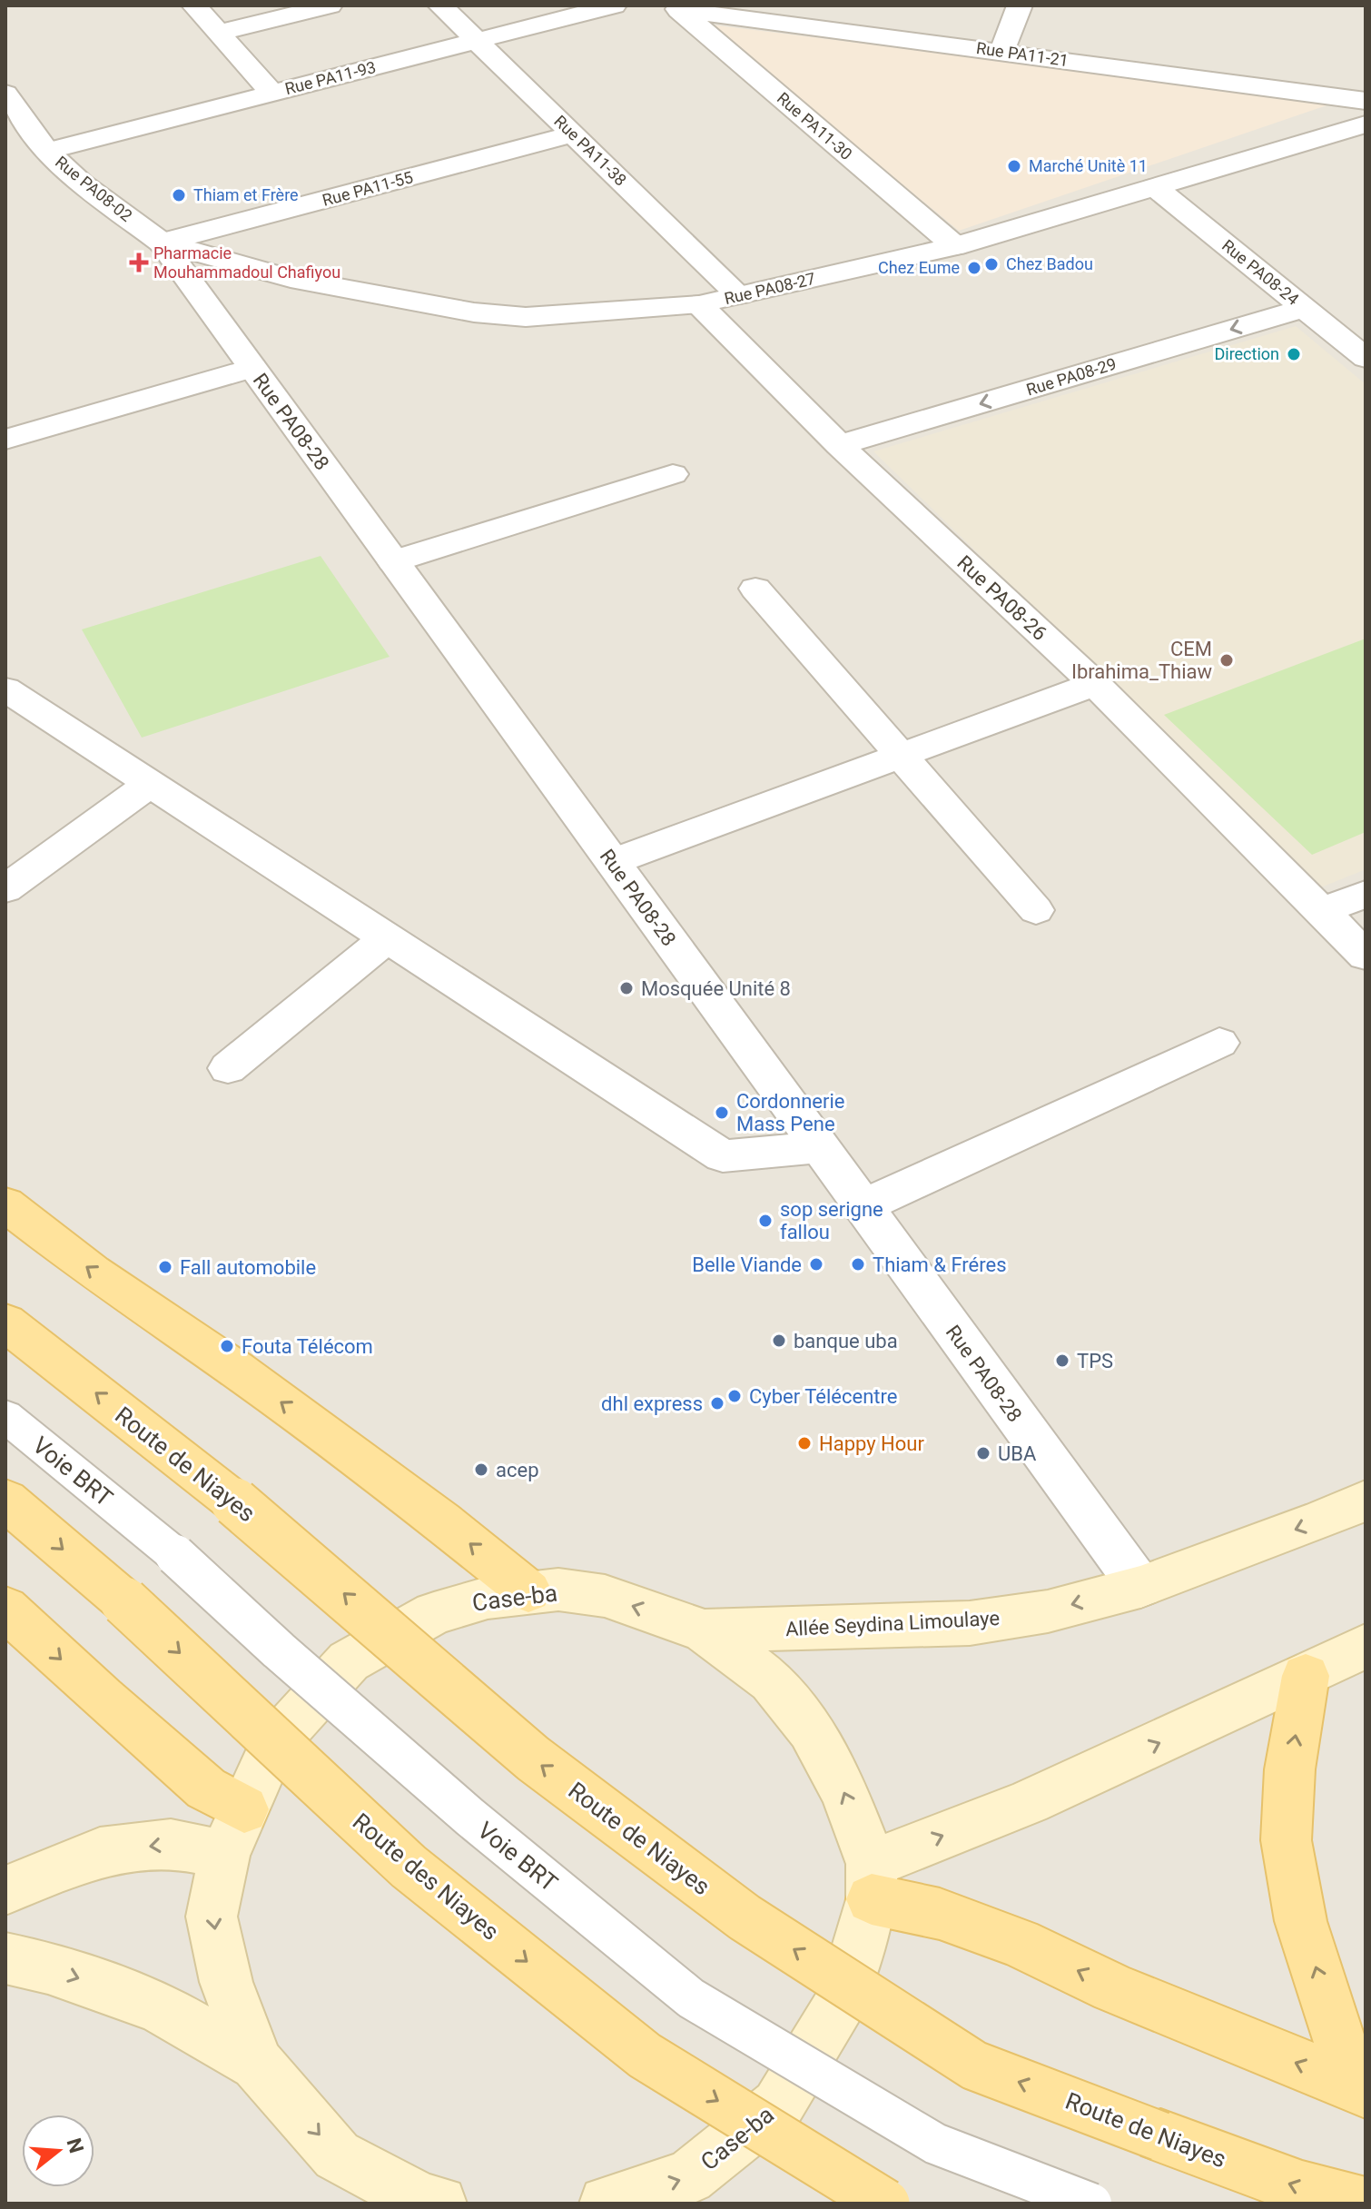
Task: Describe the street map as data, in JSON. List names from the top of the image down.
{
  "streets": {
    "main road": [
      "Route de Niayes",
      "Case-ba",
      "Allée Seydina Limoulaye",
      "Route des Niayes"
    ],
    "street": [
      "Rue PA11-21",
      "Rue PA11-93",
      "Rue PA11-30",
      "Rue PA11-38",
      "Rue PA08-02",
      "Rue PA11-55",
      "Rue PA08-24",
      "Rue PA08-27",
      "Rue PA08-29",
      "Rue PA08-28",
      "Rue PA08-26"
    ],
    "lane": ["Voie BRT"]
  },
  "crossings": [
    ["Rue PA11-21", "Rue PA11-30"],
    ["Rue PA11-93", "Rue PA11-38"],
    ["Rue PA11-93", "Rue PA08-02"],
    ["Rue PA11-30", "Rue PA08-27"],
    ["Rue PA11-38", "Rue PA11-55"],
    ["Rue PA11-38", "Rue PA08-27"],
    ["Rue PA08-02", "Rue PA11-55"],
    ["Rue PA08-02", "Rue PA08-27"],
    ["Rue PA08-02", "Rue PA08-28"],
    ["Rue PA11-55", "Rue PA08-27"],
    ["Rue PA11-55", "Rue PA08-28"],
    ["Rue PA08-24", "Rue PA08-27"],
    ["Rue PA08-24", "Rue PA08-29"],
    ["Rue PA08-27", "Rue PA08-28"],
    ["Rue PA08-27", "Rue PA08-26"],
    ["Rue PA08-29", "Rue PA08-26"],
    ["Rue PA08-28", "Allée Seydina Limoulaye"],
    ["Case-ba", "Allée Seydina Limoulaye"]
  ],
  "places": {
    "other": [
      "Marché Unitè 11",
      "Thiam et Frère",
      "Chez Badou",
      "Chez Eume",
      "Direction",
      "CEM Ibrahima_Thiaw",
      "Mosquée Unité 8",
      "Cordonnerie Mass Pene",
      "sop serigne fallou",
      "Belle Viande",
      "Thiam & Fréres",
      "Fall automobile",
      "banque uba",
      "Fouta Télécom",
      "TPS",
      "Cyber Télécentre",
      "dhl express",
      "Happy Hour",
      "UBA",
      "acep"
    ],
    "health": ["Pharmacie Mouhammadoul Chafiyou"]
  },
  "north": "right"
}
